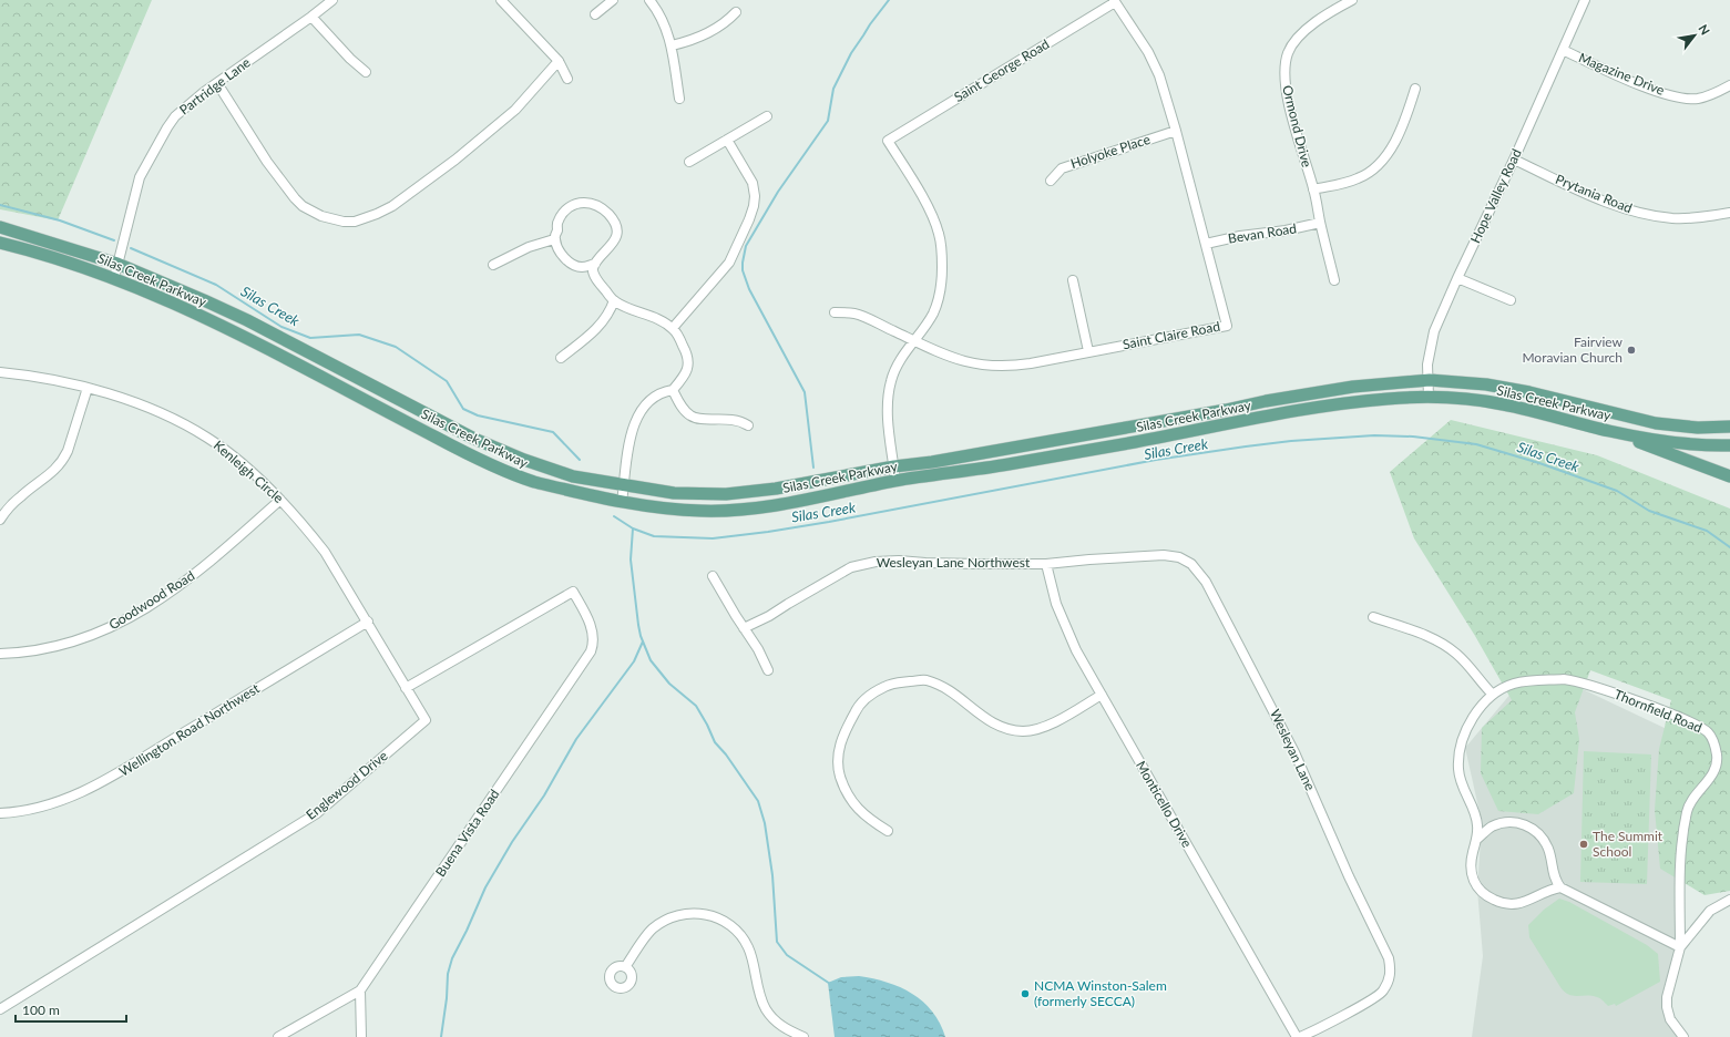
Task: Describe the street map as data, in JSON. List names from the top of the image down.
{
  "streets": {
    "main road": ["Silas Creek Parkway"],
    "street": [
      "Saint George Road",
      "Magazine Drive",
      "Partridge Lane",
      "Ormond Drive",
      "Holyoke Place",
      "Prytania Road",
      "Hope Valley Road",
      "Bevan Road",
      "Saint Claire Road",
      "Kenleigh Circle",
      "Wesleyan Lane Northwest",
      "Goodwood Road",
      "Thornfield Road",
      "Wellington Road Northwest",
      "Wesleyan Lane",
      "Englewood Drive",
      "Monticello Drive",
      "Buena Vista Road"
    ]
  },
  "crossings": [
    ["Saint George Road", "Saint Claire Road"],
    ["Magazine Drive", "Hope Valley Road"],
    ["Partridge Lane", "Silas Creek Parkway"],
    ["Ormond Drive", "Bevan Road"],
    ["Holyoke Place", "Saint Claire Road"],
    ["Prytania Road", "Hope Valley Road"],
    ["Hope Valley Road", "Silas Creek Parkway"],
    ["Bevan Road", "Saint Claire Road"],
    ["Kenleigh Circle", "Goodwood Road"],
    ["Kenleigh Circle", "Wellington Road Northwest"],
    ["Kenleigh Circle", "Englewood Drive"],
    ["Kenleigh Circle", "Buena Vista Road"],
    ["Wesleyan Lane Northwest", "Wesleyan Lane"],
    ["Wesleyan Lane Northwest", "Monticello Drive"],
    ["Wesleyan Lane", "Monticello Drive"],
    ["Englewood Drive", "Buena Vista Road"]
  ],
  "water": ["Silas Creek"],
  "places": ["Fairview Moravian Church", "The Summit School", "NCMA Winston-Salem (formerly SECCA)"],
  "scale_bar": "100 m",
  "north": "top right"
}
